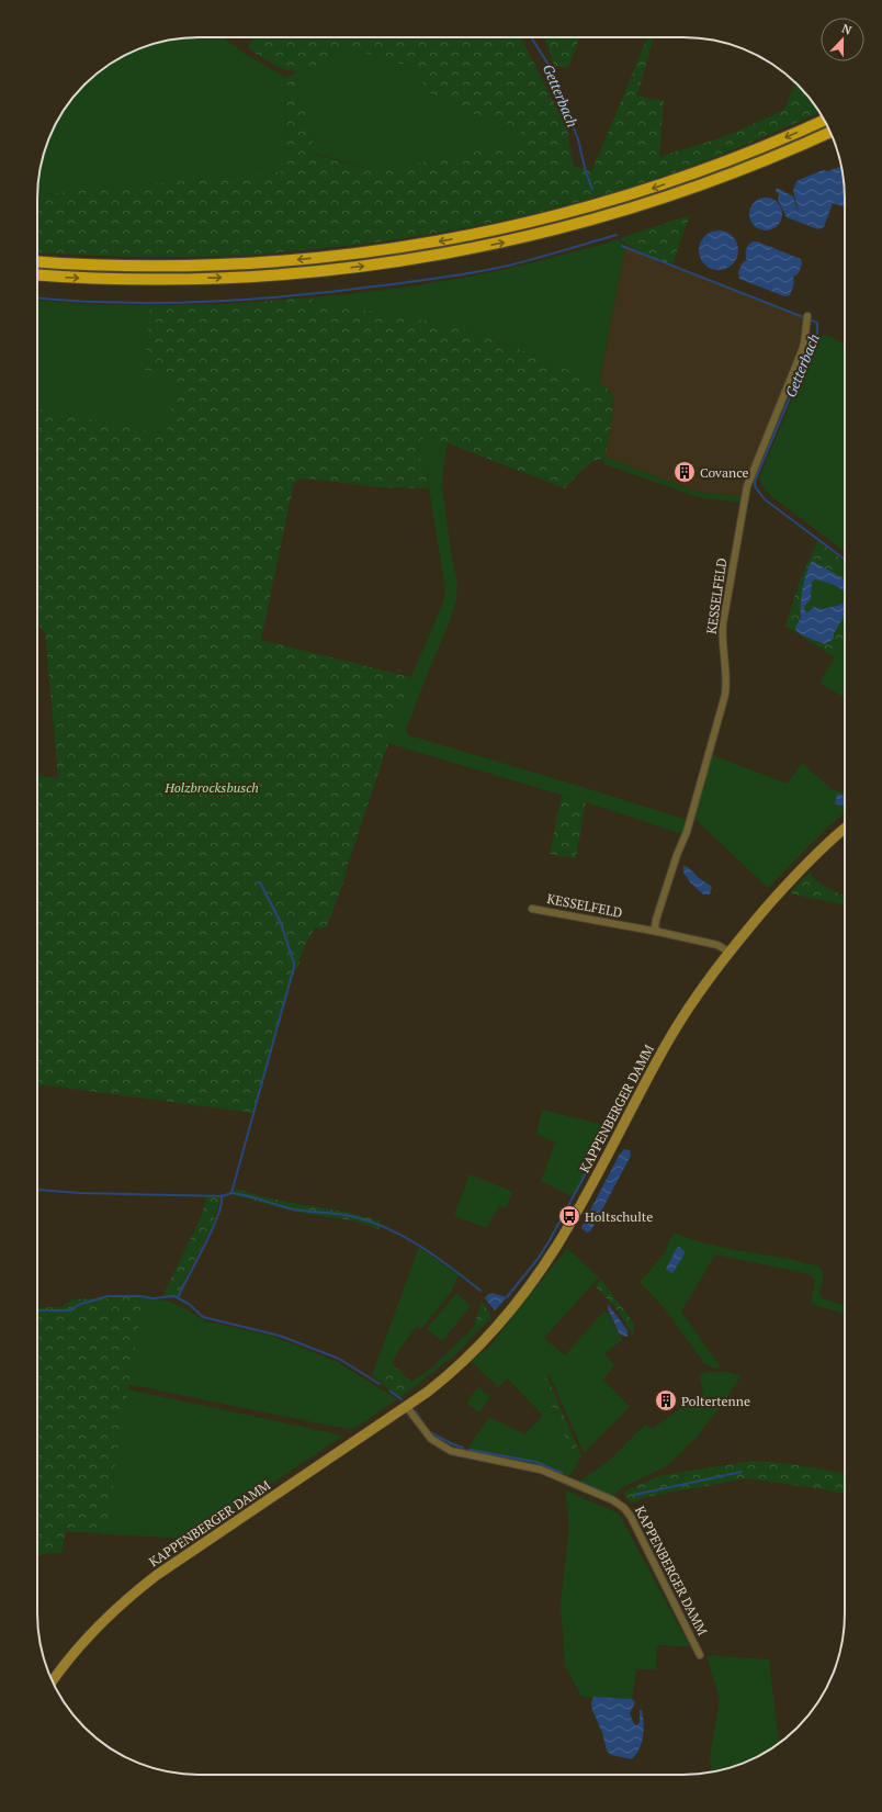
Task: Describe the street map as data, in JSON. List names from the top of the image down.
{
  "streets": {
    "main road": ["KAPPENBERGER DAMM"],
    "street": ["KESSELFELD"]
  },
  "crossings": [
    ["KESSELFELD", "KAPPENBERGER DAMM"]
  ],
  "water": ["Getterbach"],
  "parks": ["Holzbrocksbusch"],
  "places": {
    "building": ["Covance", "Poltertenne"],
    "bus stop": ["Holtschulte"]
  },
  "north": "top"
}
